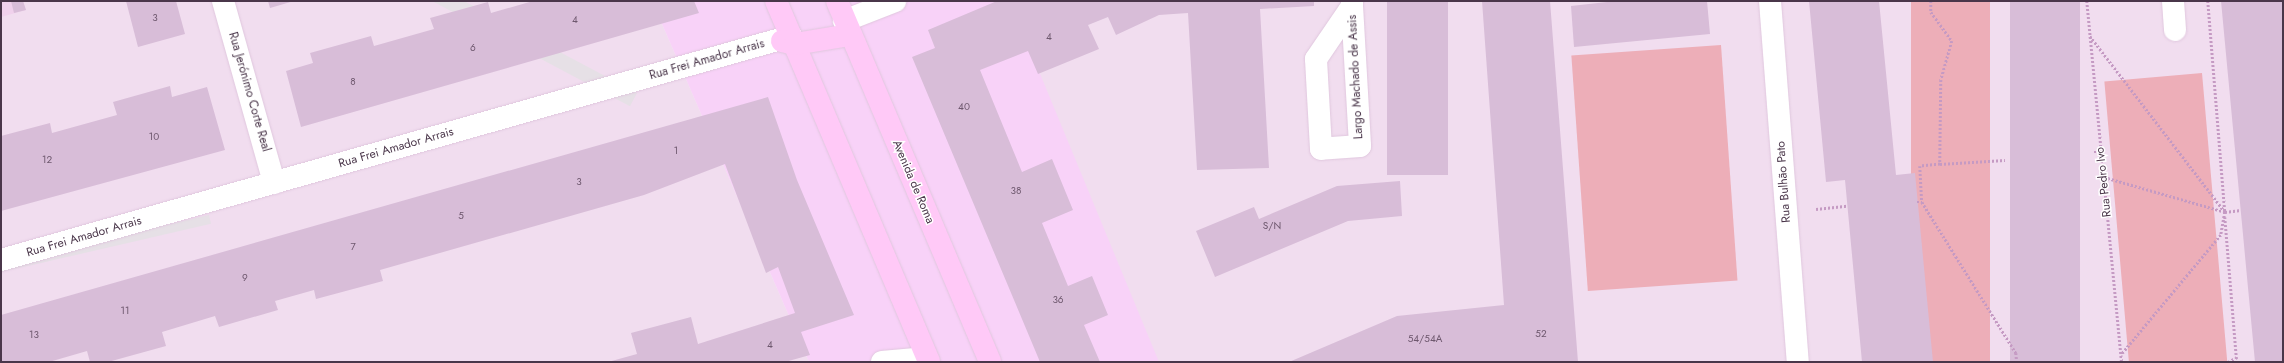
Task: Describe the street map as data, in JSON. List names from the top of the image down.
{
  "streets": {
    "main road": ["Avenida de Roma"],
    "street": [
      "Rua Frei Amador Arrais",
      "Largo Machado de Assis",
      "Rua Jerónimo Corte Real",
      "Rua Bulhão Pato"
    ],
    "path": ["Rua Pedro Ivo"]
  },
  "crossings": [
    ["Rua Frei Amador Arrais", "Rua Jerónimo Corte Real"]
  ],
  "house_numbers": [
    "3",
    "4",
    "4",
    "6",
    "8",
    "40",
    "10",
    "1",
    "12",
    "3",
    "38",
    "5",
    "S/N",
    "7",
    "9",
    "36",
    "11",
    "52",
    "13",
    "54/54A",
    "4"
  ]
}
